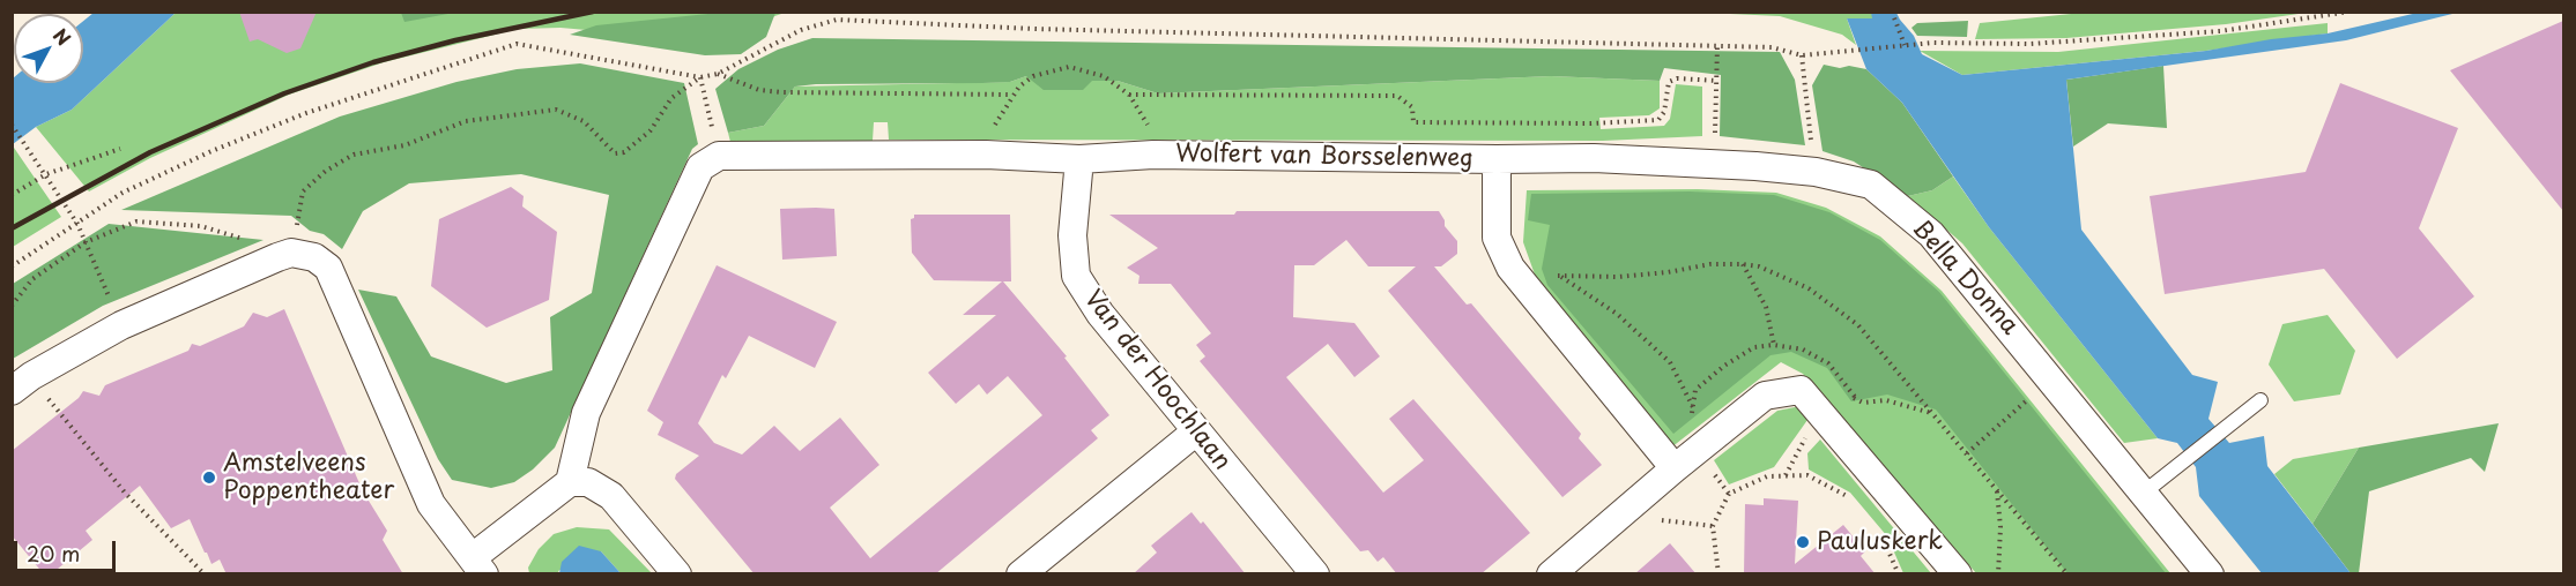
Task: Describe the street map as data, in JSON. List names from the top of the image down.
{
  "streets": {
    "street": ["Wolfert van Borsselenweg", "Bella Donna", "Van der Hoochlaan"]
  },
  "crossings": [
    ["Wolfert van Borsselenweg", "Bella Donna"],
    ["Wolfert van Borsselenweg", "Van der Hoochlaan"]
  ],
  "places": ["Amstelveens Poppentheater", "Pauluskerk"],
  "scale_bar": "20 m",
  "north": "top right"
}
